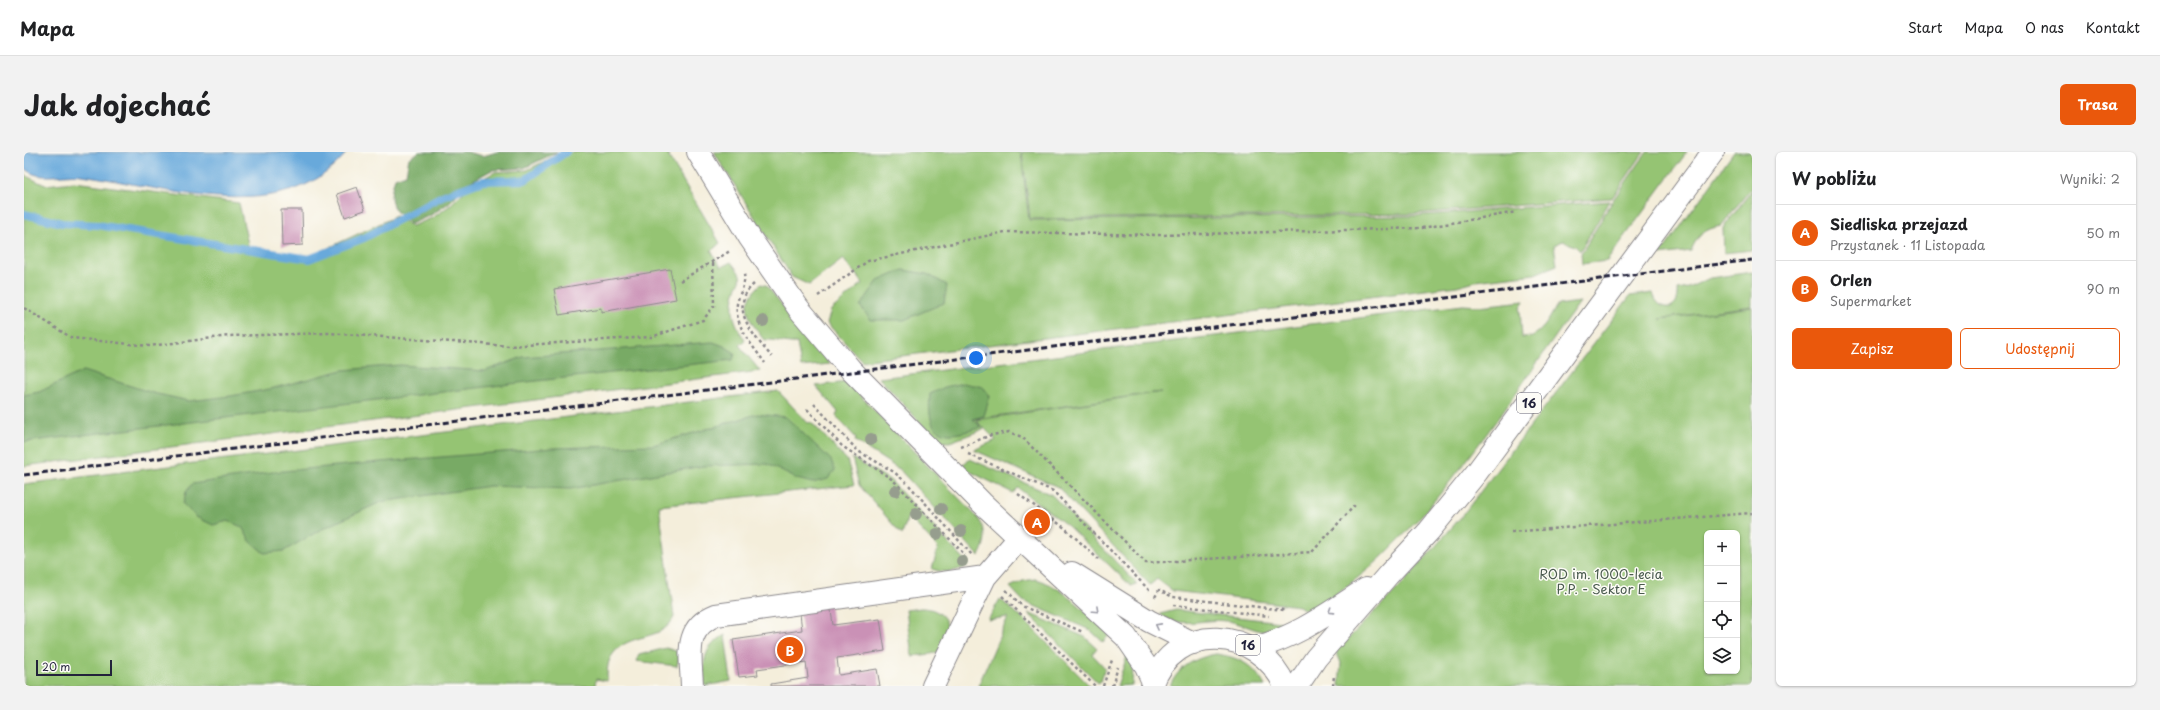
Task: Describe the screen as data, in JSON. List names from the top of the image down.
{
  "streets": {
    "main road": ["16"]
  },
  "parks": ["ROD im. 1000-lecia P.P. - Sektor E"],
  "scale_bar": "20 m",
  "page": {
    "header": "Mapa",
    "nav": [
      "Start",
      "Mapa",
      "O nas",
      "Kontakt"
    ],
    "title": "Jak dojechać",
    "buttons": [
      "Trasa",
      ["Zapisz", "Udostępnij"]
    ],
    "heading": ["W pobliżu", "Wyniki: 2"],
    "list": [
      {
        "mark": "A",
        "name": "Siedliska przejazd",
        "note": "Przystanek · 11 Listopada",
        "value": "50 m"
      },
      {
        "mark": "B",
        "name": "Orlen",
        "note": "Supermarket",
        "value": "90 m"
      }
    ],
    "pins": ["A", "B"],
    "map_buttons": ["+", "−"],
    "scale": "20 m"
  }
}
